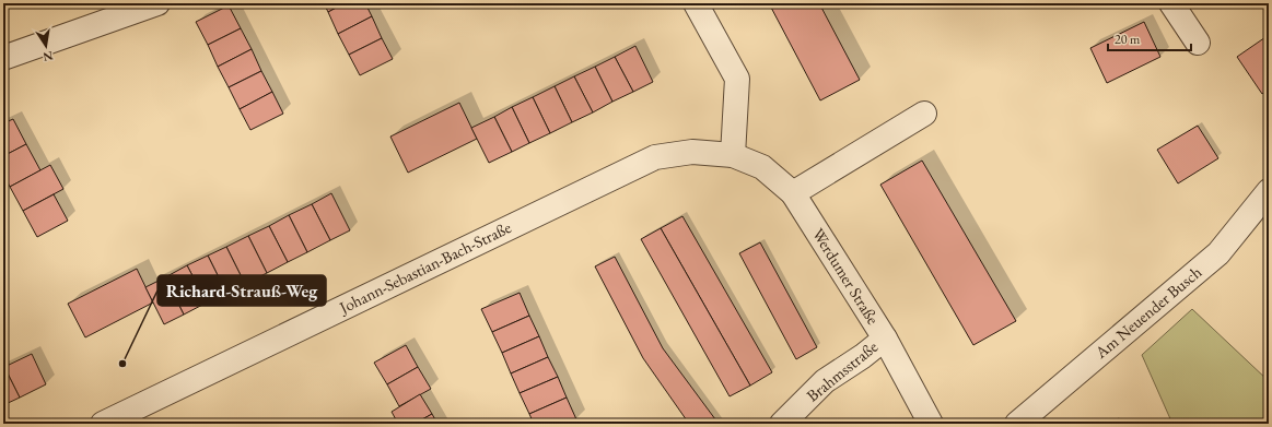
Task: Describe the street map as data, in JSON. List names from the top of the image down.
{
  "streets": {
    "street": [
      "Johann-Sebastian-Bach-Straße",
      "Werdumer Straße",
      "Am Neuender Busch",
      "Brahmsstraße"
    ]
  },
  "crossings": [
    ["Johann-Sebastian-Bach-Straße", "Werdumer Straße"],
    ["Werdumer Straße", "Brahmsstraße"]
  ],
  "places": ["Richard-Strauß-Weg"],
  "scale_bar": "20 m",
  "north": "bottom"
}
